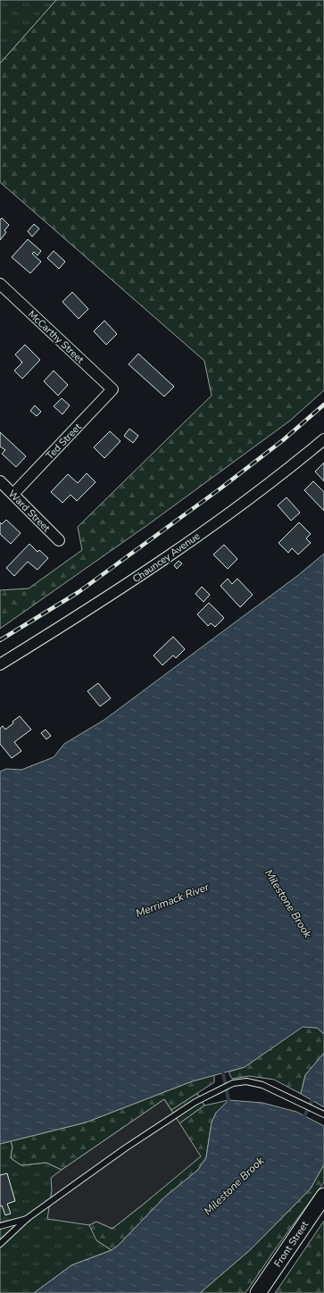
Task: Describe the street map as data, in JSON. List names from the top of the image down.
{
  "streets": {
    "main road": ["Front Street"],
    "street": [
      "McCarthy Street",
      "Ted Street",
      "Ward Street",
      "Chauncey Avenue"
    ]
  },
  "crossings": [
    ["McCarthy Street", "Ted Street"],
    ["Ted Street", "Ward Street"]
  ],
  "water": ["Merrimack River", "Milestone Brook"]
}
